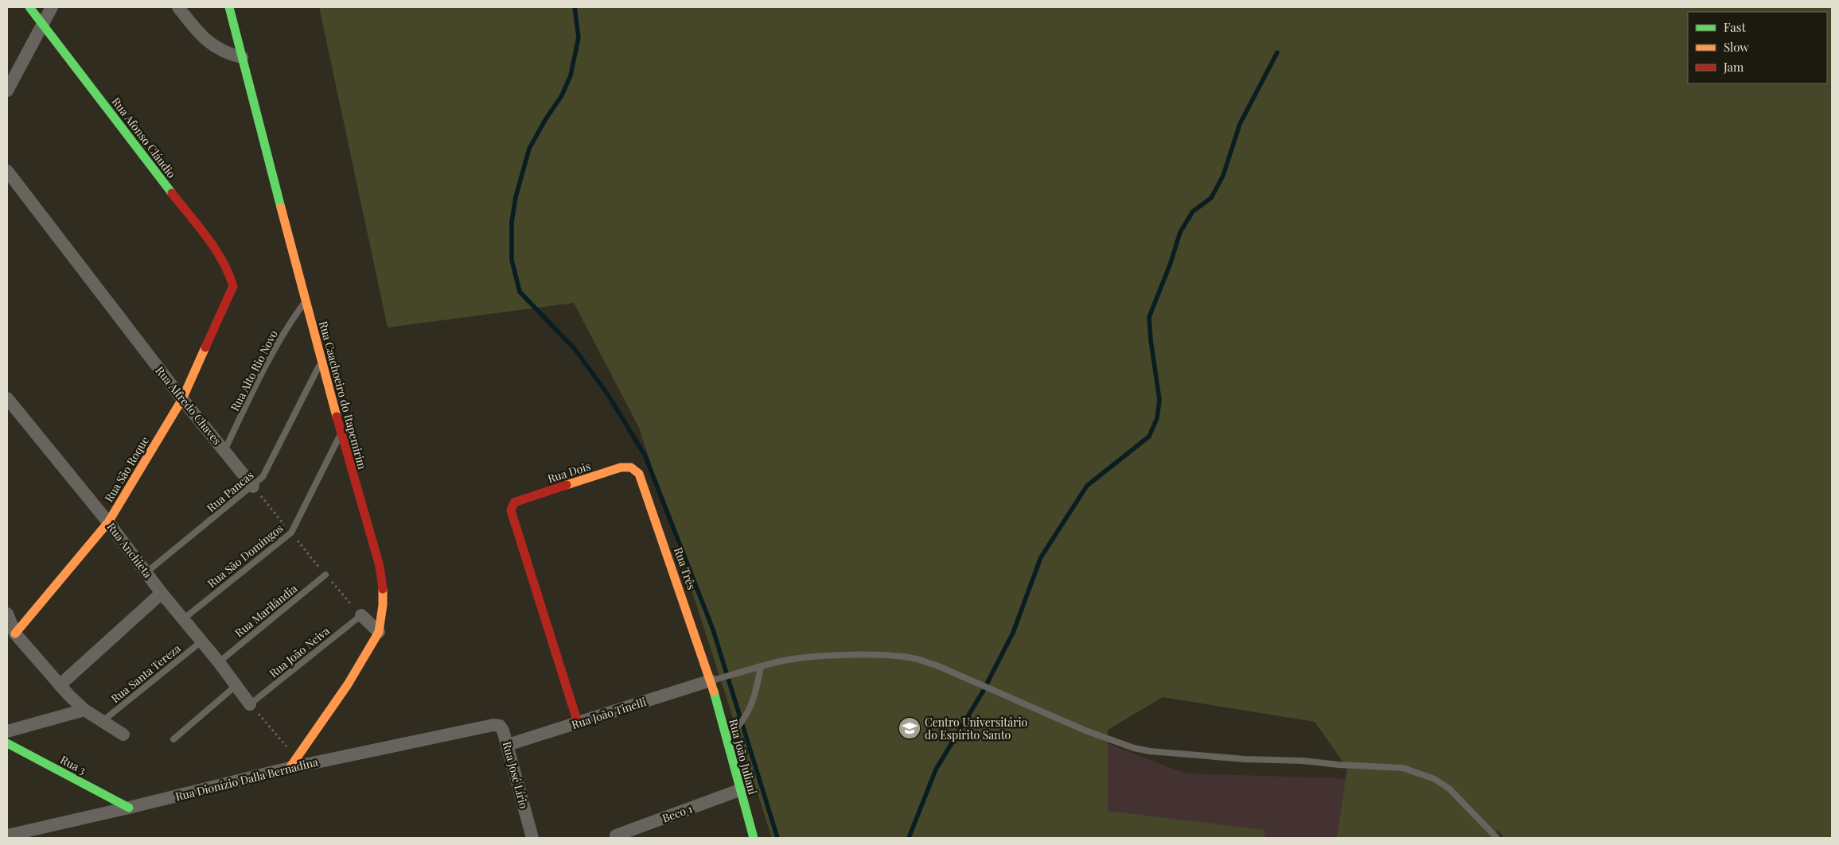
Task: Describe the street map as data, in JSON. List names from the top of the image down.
{
  "streets": {
    "street": [
      "Rua Afonso Cláudio",
      "Rua Caachoeiro do Itapemirim",
      "Rua Alfredo Chaves",
      "Rua São Roque",
      "Rua Dois",
      "Rua Anchieta",
      "Rua Três",
      "Rua João Tinelli",
      "Rua João Juliani",
      "Rua 3",
      "Rua José Lírio",
      "Rua Dionízio Dalla Bernadina",
      "Beco 1"
    ],
    "lane": [
      "Rua Alto Rio Novo",
      "Rua Pancas",
      "Rua São Domingos",
      "Rua Marilândia",
      "Rua João Neiva",
      "Rua Santa Tereza"
    ]
  },
  "crossings": [
    ["Rua Afonso Cláudio", "Rua São Roque"],
    ["Rua Alto Rio Novo", "Rua Caachoeiro do Itapemirim"],
    ["Rua Alto Rio Novo", "Rua Alfredo Chaves"],
    ["Rua Caachoeiro do Itapemirim", "Rua Pancas"],
    ["Rua Caachoeiro do Itapemirim", "Rua São Domingos"],
    ["Rua Caachoeiro do Itapemirim", "Rua Dionízio Dalla Bernadina"],
    ["Rua Alfredo Chaves", "Rua São Roque"],
    ["Rua Alfredo Chaves", "Rua Pancas"],
    ["Rua São Roque", "Rua Anchieta"],
    ["Rua Dois", "Rua Três"],
    ["Rua Dois", "Rua João Tinelli"],
    ["Rua Pancas", "Rua Anchieta"],
    ["Rua Anchieta", "Rua São Domingos"],
    ["Rua Anchieta", "Rua Marilândia"],
    ["Rua Anchieta", "Rua João Neiva"],
    ["Rua Anchieta", "Rua Santa Tereza"],
    ["Rua Três", "Rua João Tinelli"],
    ["Rua Três", "Rua João Juliani"],
    ["Rua João Tinelli", "Rua João Juliani"],
    ["Rua João Tinelli", "Rua José Lírio"],
    ["Rua João Juliani", "Beco 1"],
    ["Rua 3", "Rua Dionízio Dalla Bernadina"],
    ["Rua José Lírio", "Rua Dionízio Dalla Bernadina"]
  ],
  "places": {
    "school or university": ["Centro Universitário do Espírito Santo"]
  },
  "legend": ["Fast", "Slow", "Jam"]
}
